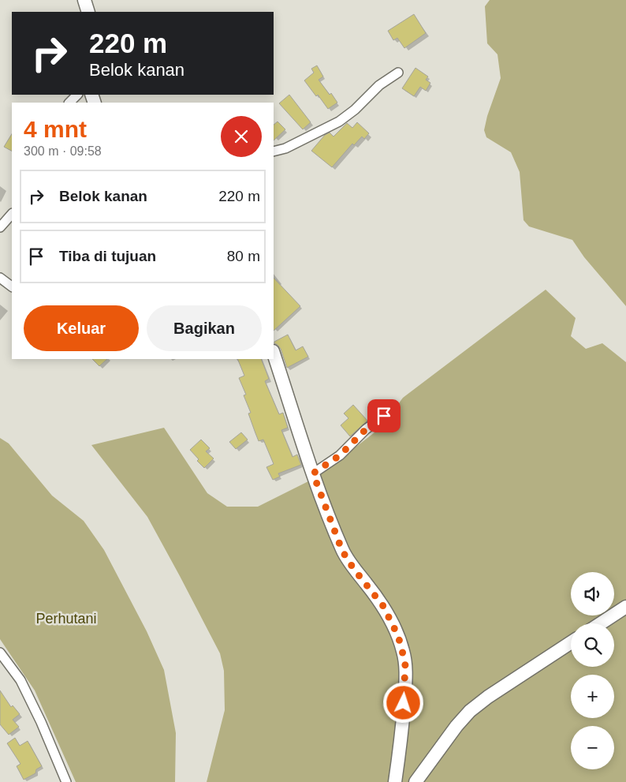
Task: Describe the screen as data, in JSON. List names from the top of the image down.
{
  "parks": ["Perhutani"],
  "page": {
    "turn": ["220 m", "Belok kanan"],
    "heading": ["4 mnt", "300 m · 09:58"],
    "list": [
      {
        "name": "Belok kanan",
        "value": "220 m"
      },
      {
        "name": "Tiba di tujuan",
        "value": "80 m"
      }
    ],
    "buttons": ["Keluar", "Bagikan"],
    "map_buttons": ["+", "−"]
  }
}
